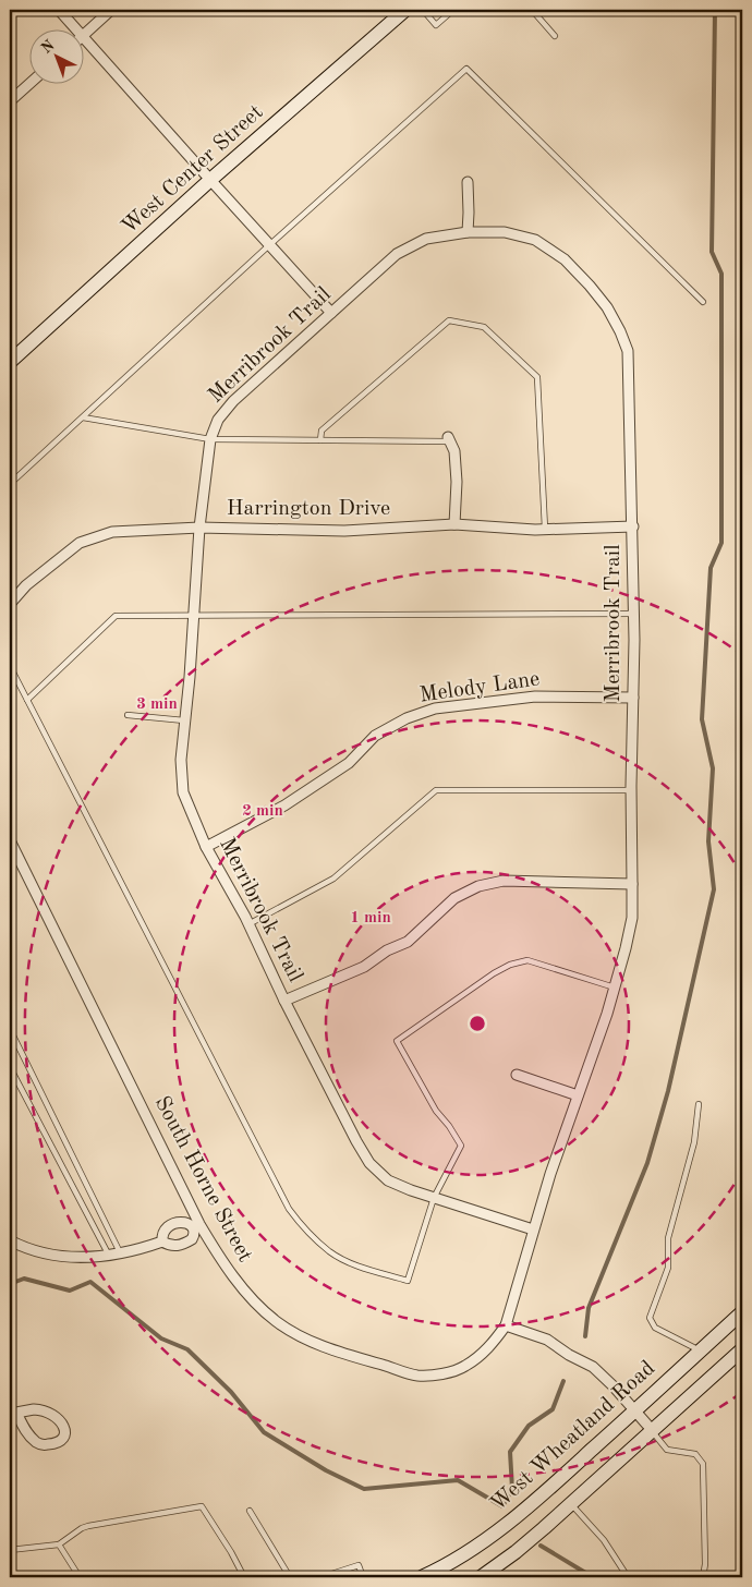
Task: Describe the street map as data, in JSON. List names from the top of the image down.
{
  "streets": {
    "main road": ["West Center Street", "West Wheatland Road"],
    "street": [
      "Merribrook Trail",
      "Harrington Drive",
      "Melody Lane",
      "South Horne Street"
    ]
  },
  "crossings": [
    ["Merribrook Trail", "Harrington Drive"],
    ["Merribrook Trail", "Melody Lane"],
    ["Merribrook Trail", "South Horne Street"]
  ],
  "north": "top left",
  "rings": ["3 min", "2 min", "1 min"]
}
